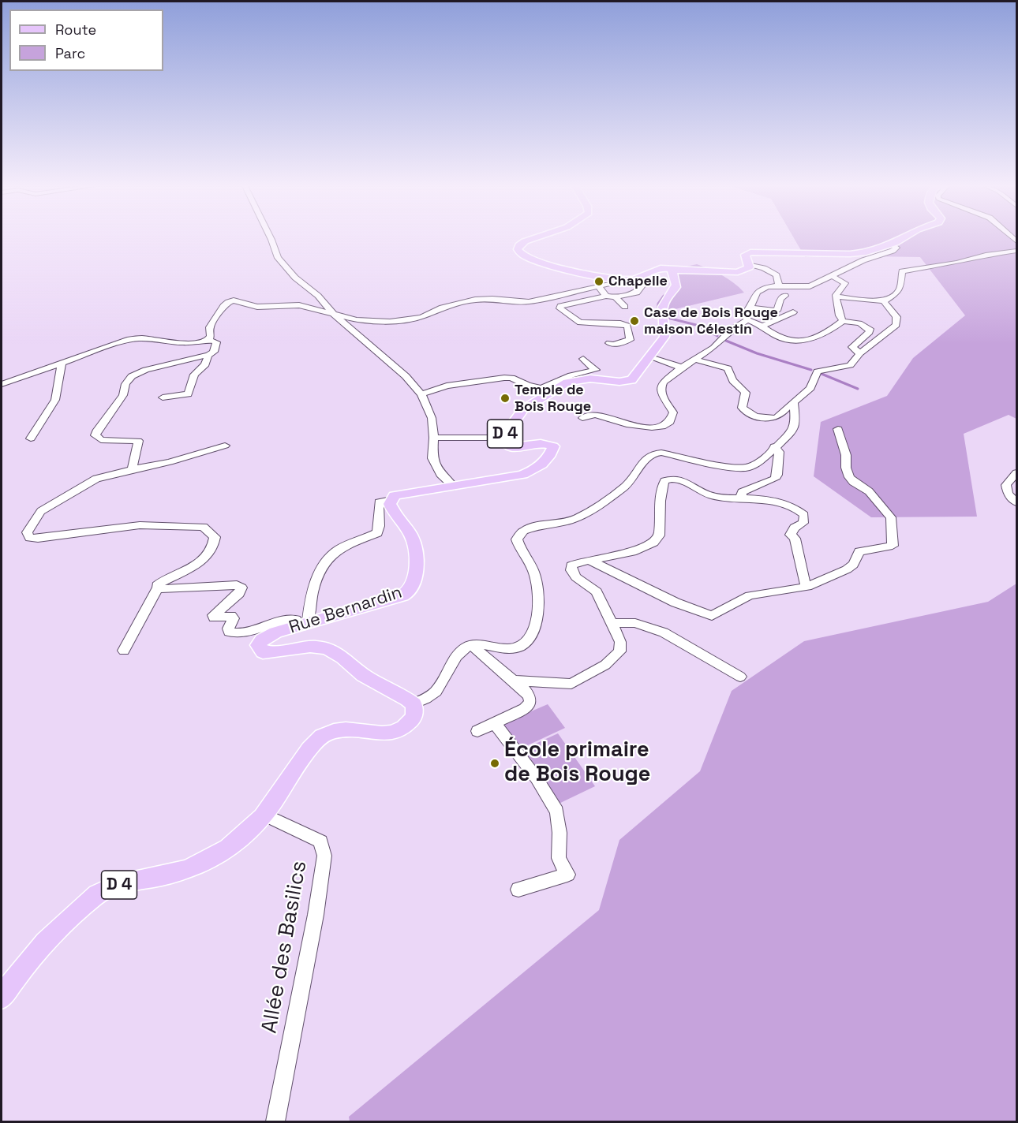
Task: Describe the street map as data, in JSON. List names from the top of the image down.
{
  "streets": {
    "main road": ["D 4", "Rue Bernardin"],
    "street": ["Allée des Basilics"]
  },
  "crossings": [
    ["D 4", "Rue Bernardin"],
    ["D 4", "Allée des Basilics"]
  ],
  "places": [
    "Chapelle",
    "Case de Bois Rouge maison Célestin",
    "Temple de Bois Rouge",
    "École primaire de Bois Rouge"
  ],
  "legend": ["Route", "Parc"]
}
